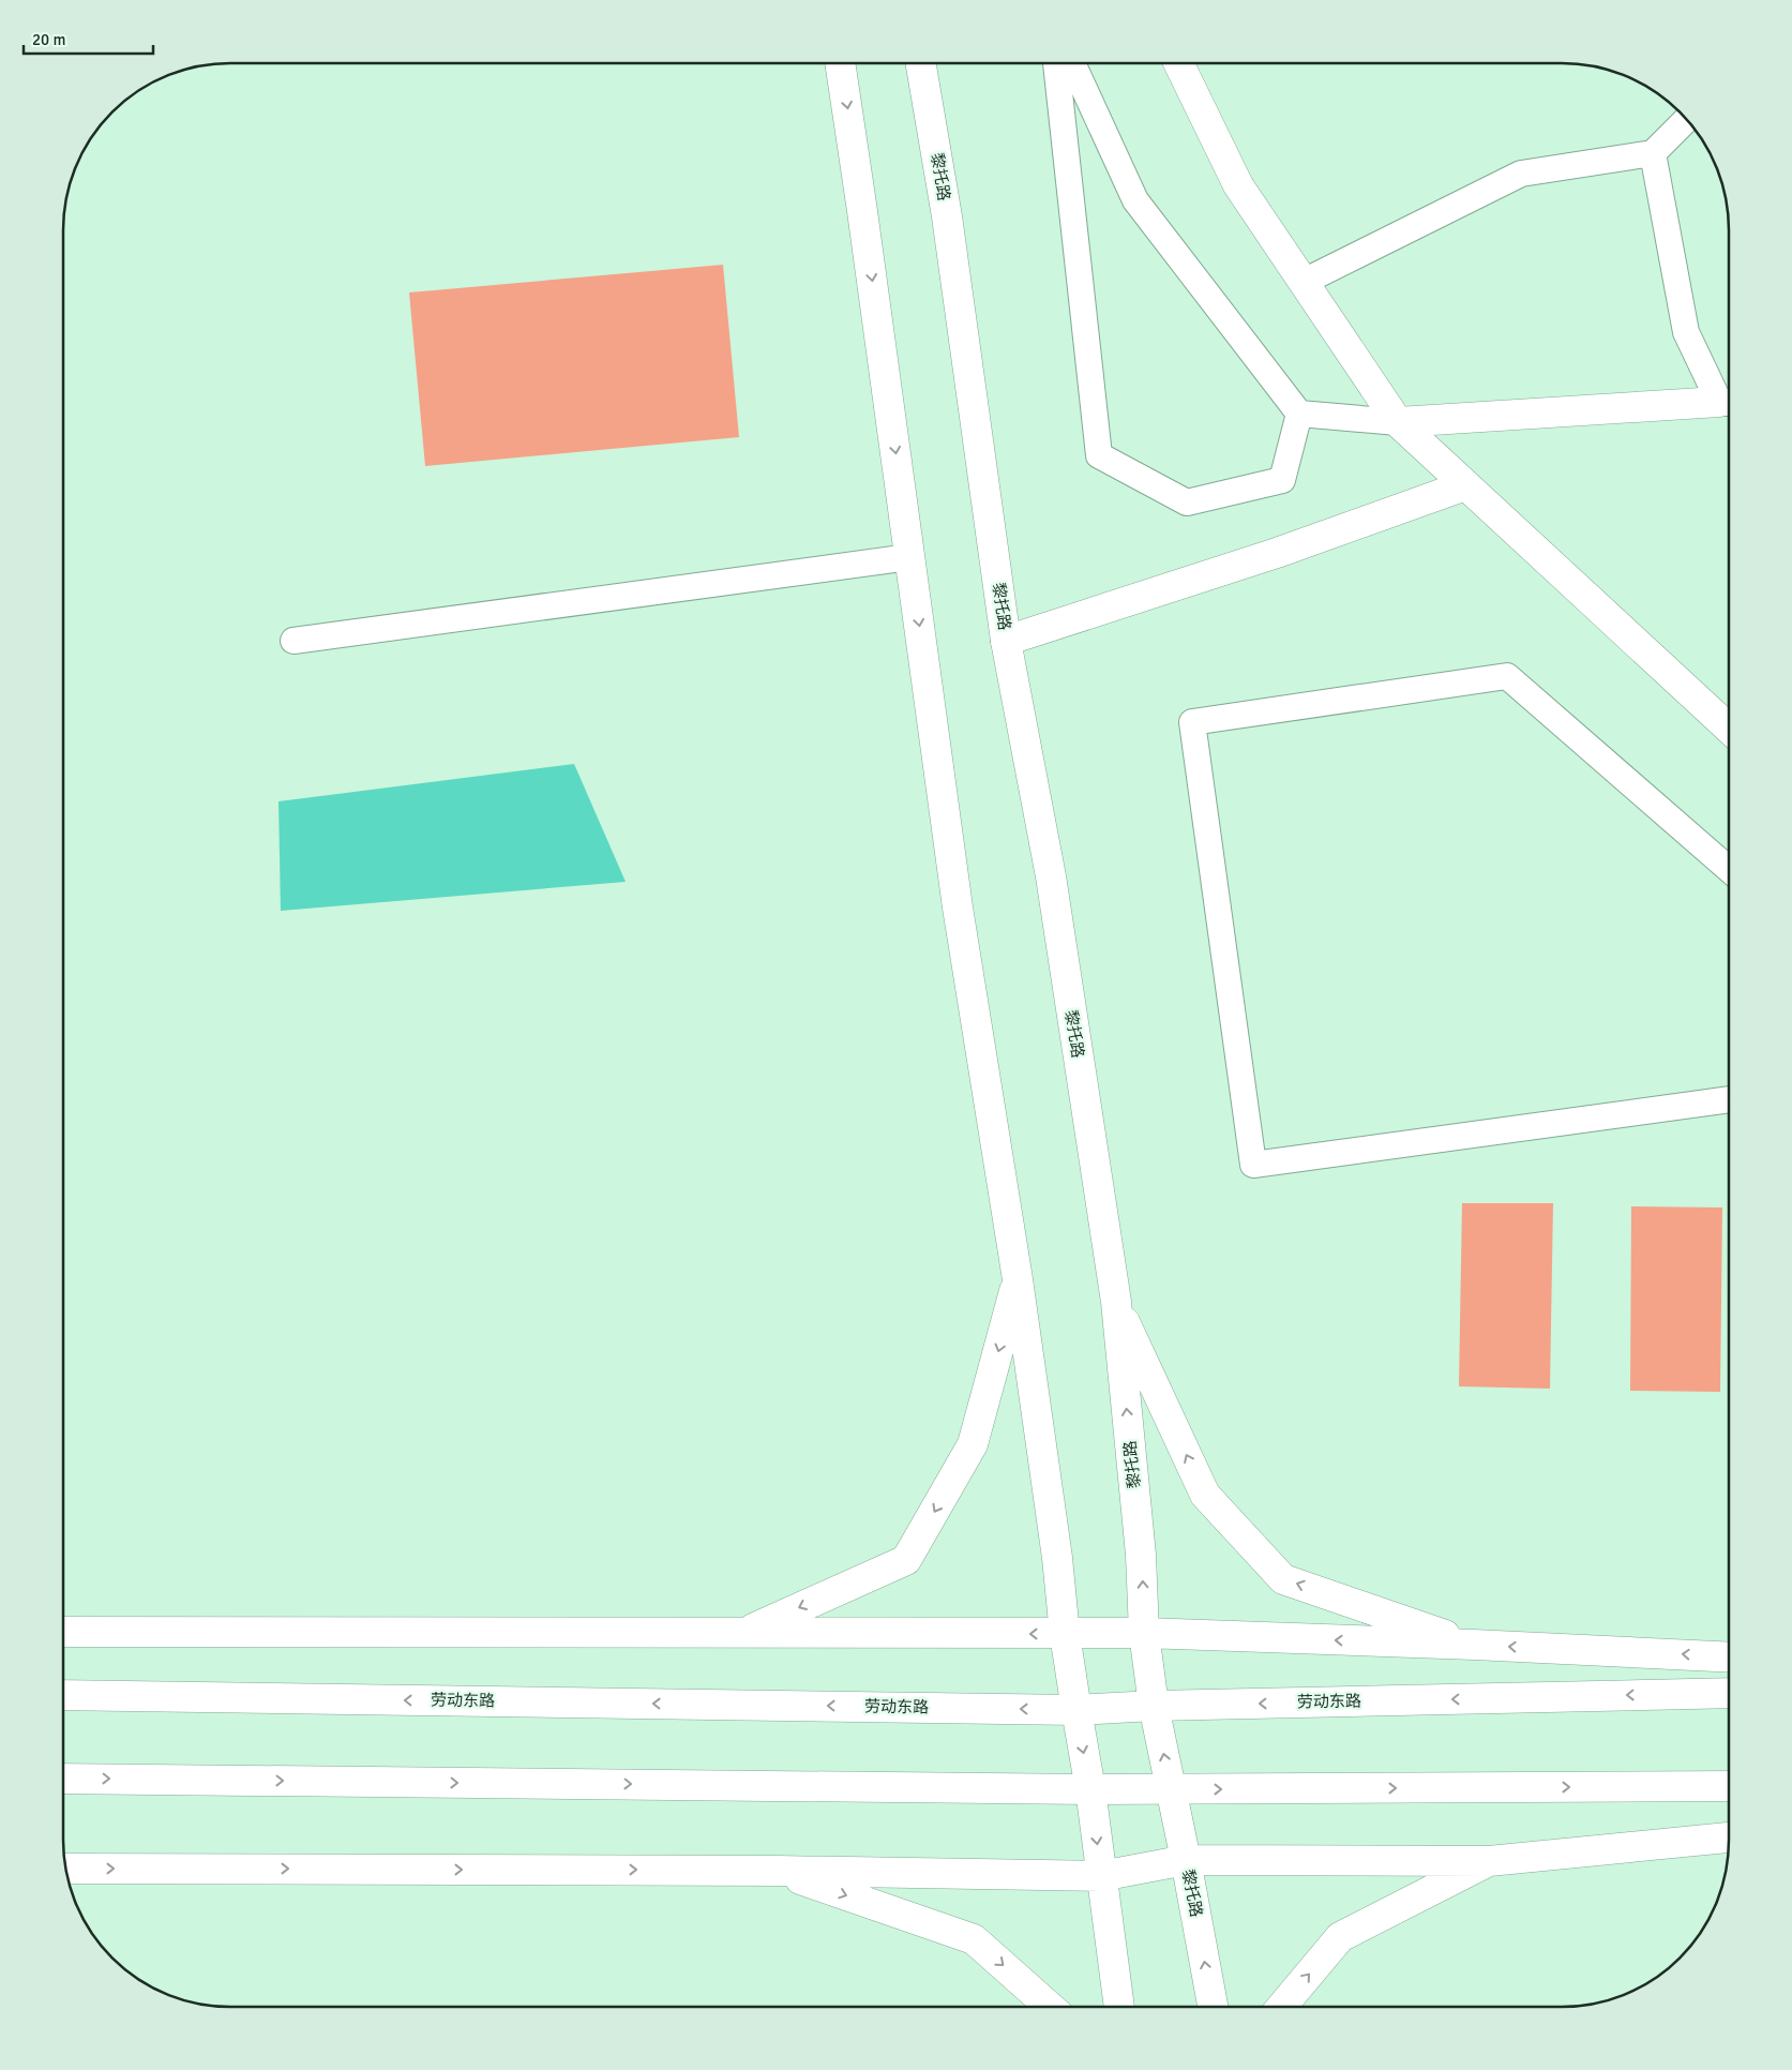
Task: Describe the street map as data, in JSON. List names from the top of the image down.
{
  "streets": {
    "main road": ["黎托路", "劳动东路"]
  },
  "crossings": [
    ["黎托路", "劳动东路"]
  ],
  "scale_bar": "20 m"
}
